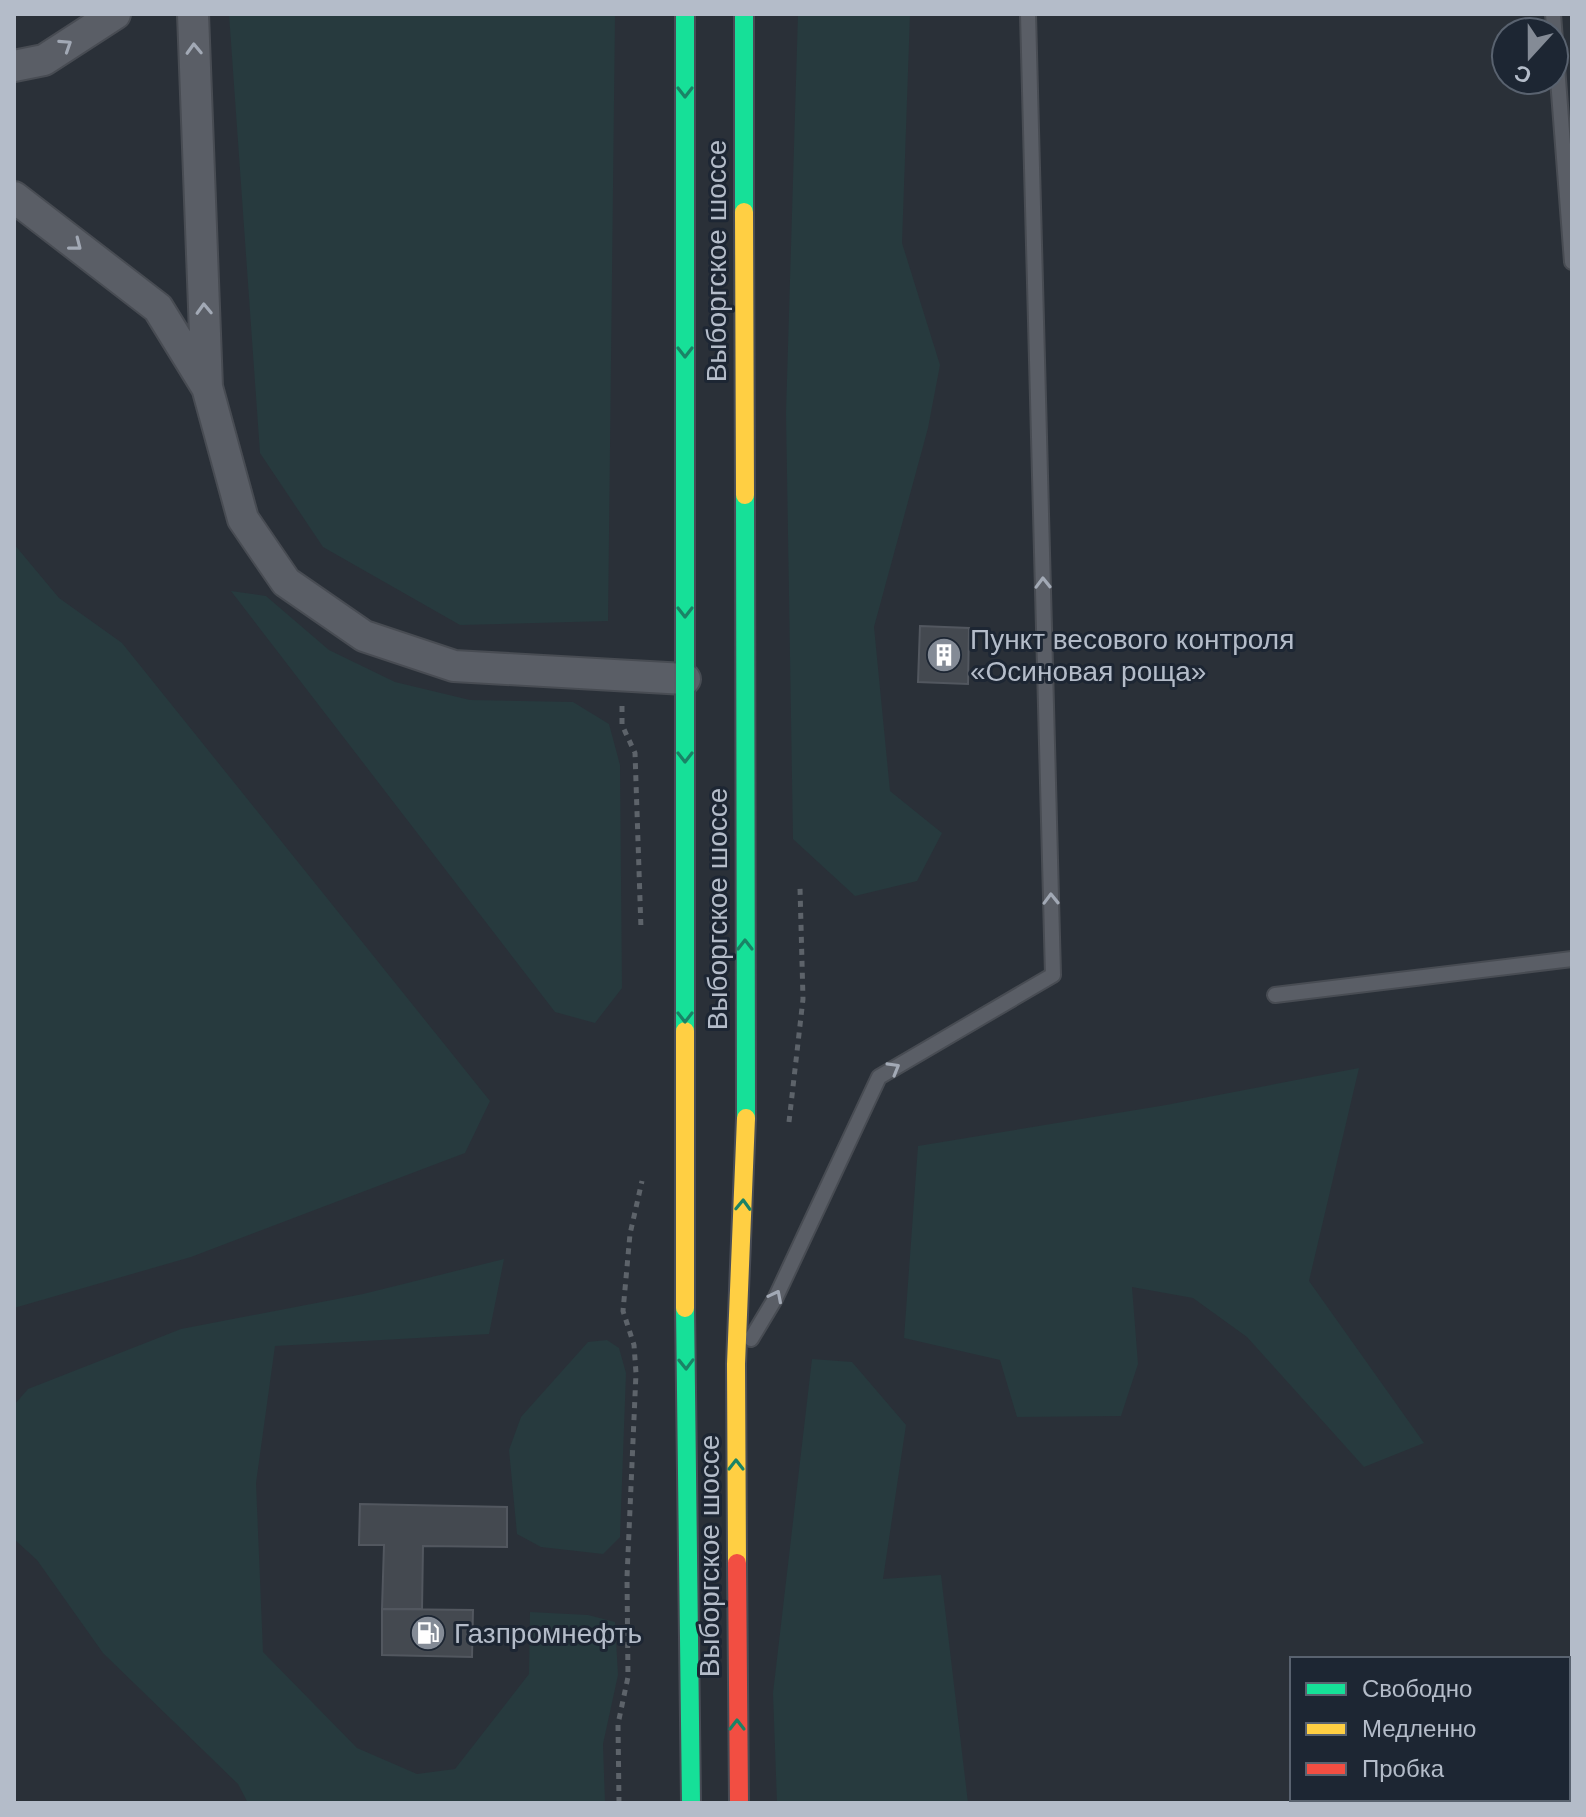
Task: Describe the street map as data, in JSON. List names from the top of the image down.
{
  "streets": {
    "main road": ["Выборгское шоссе"]
  },
  "places": {
    "building": ["Пункт весового контроля «Осиновая роща»"],
    "fuel station": ["Газпромнефть"]
  },
  "legend": ["Свободно", "Медленно", "Пробка"],
  "north": "bottom"
}
